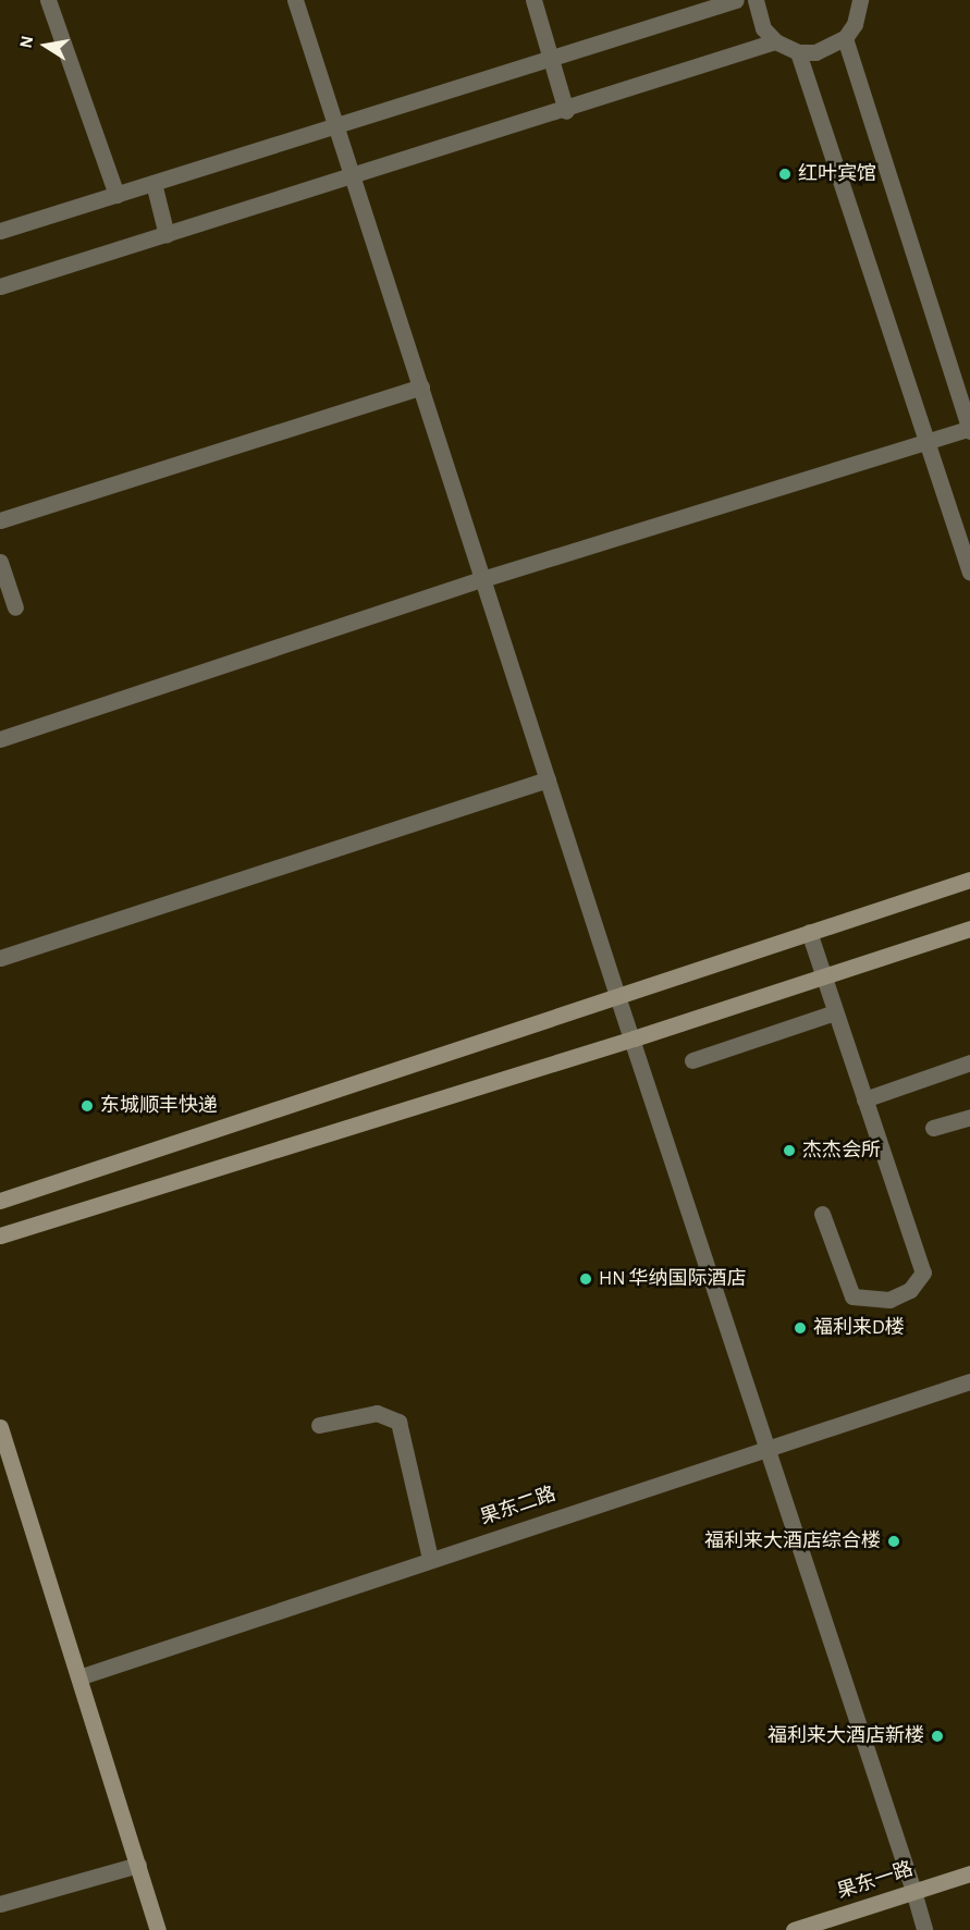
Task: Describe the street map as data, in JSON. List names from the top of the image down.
{
  "streets": {
    "street": ["果东二路", "果东一路"]
  },
  "places": [
    "红叶宾馆",
    "东城顺丰快递",
    "杰杰会所",
    "HN 华纳国际酒店",
    "福利来D楼",
    "福利来大酒店综合楼",
    "福利来大酒店新楼"
  ],
  "north": "left"
}
